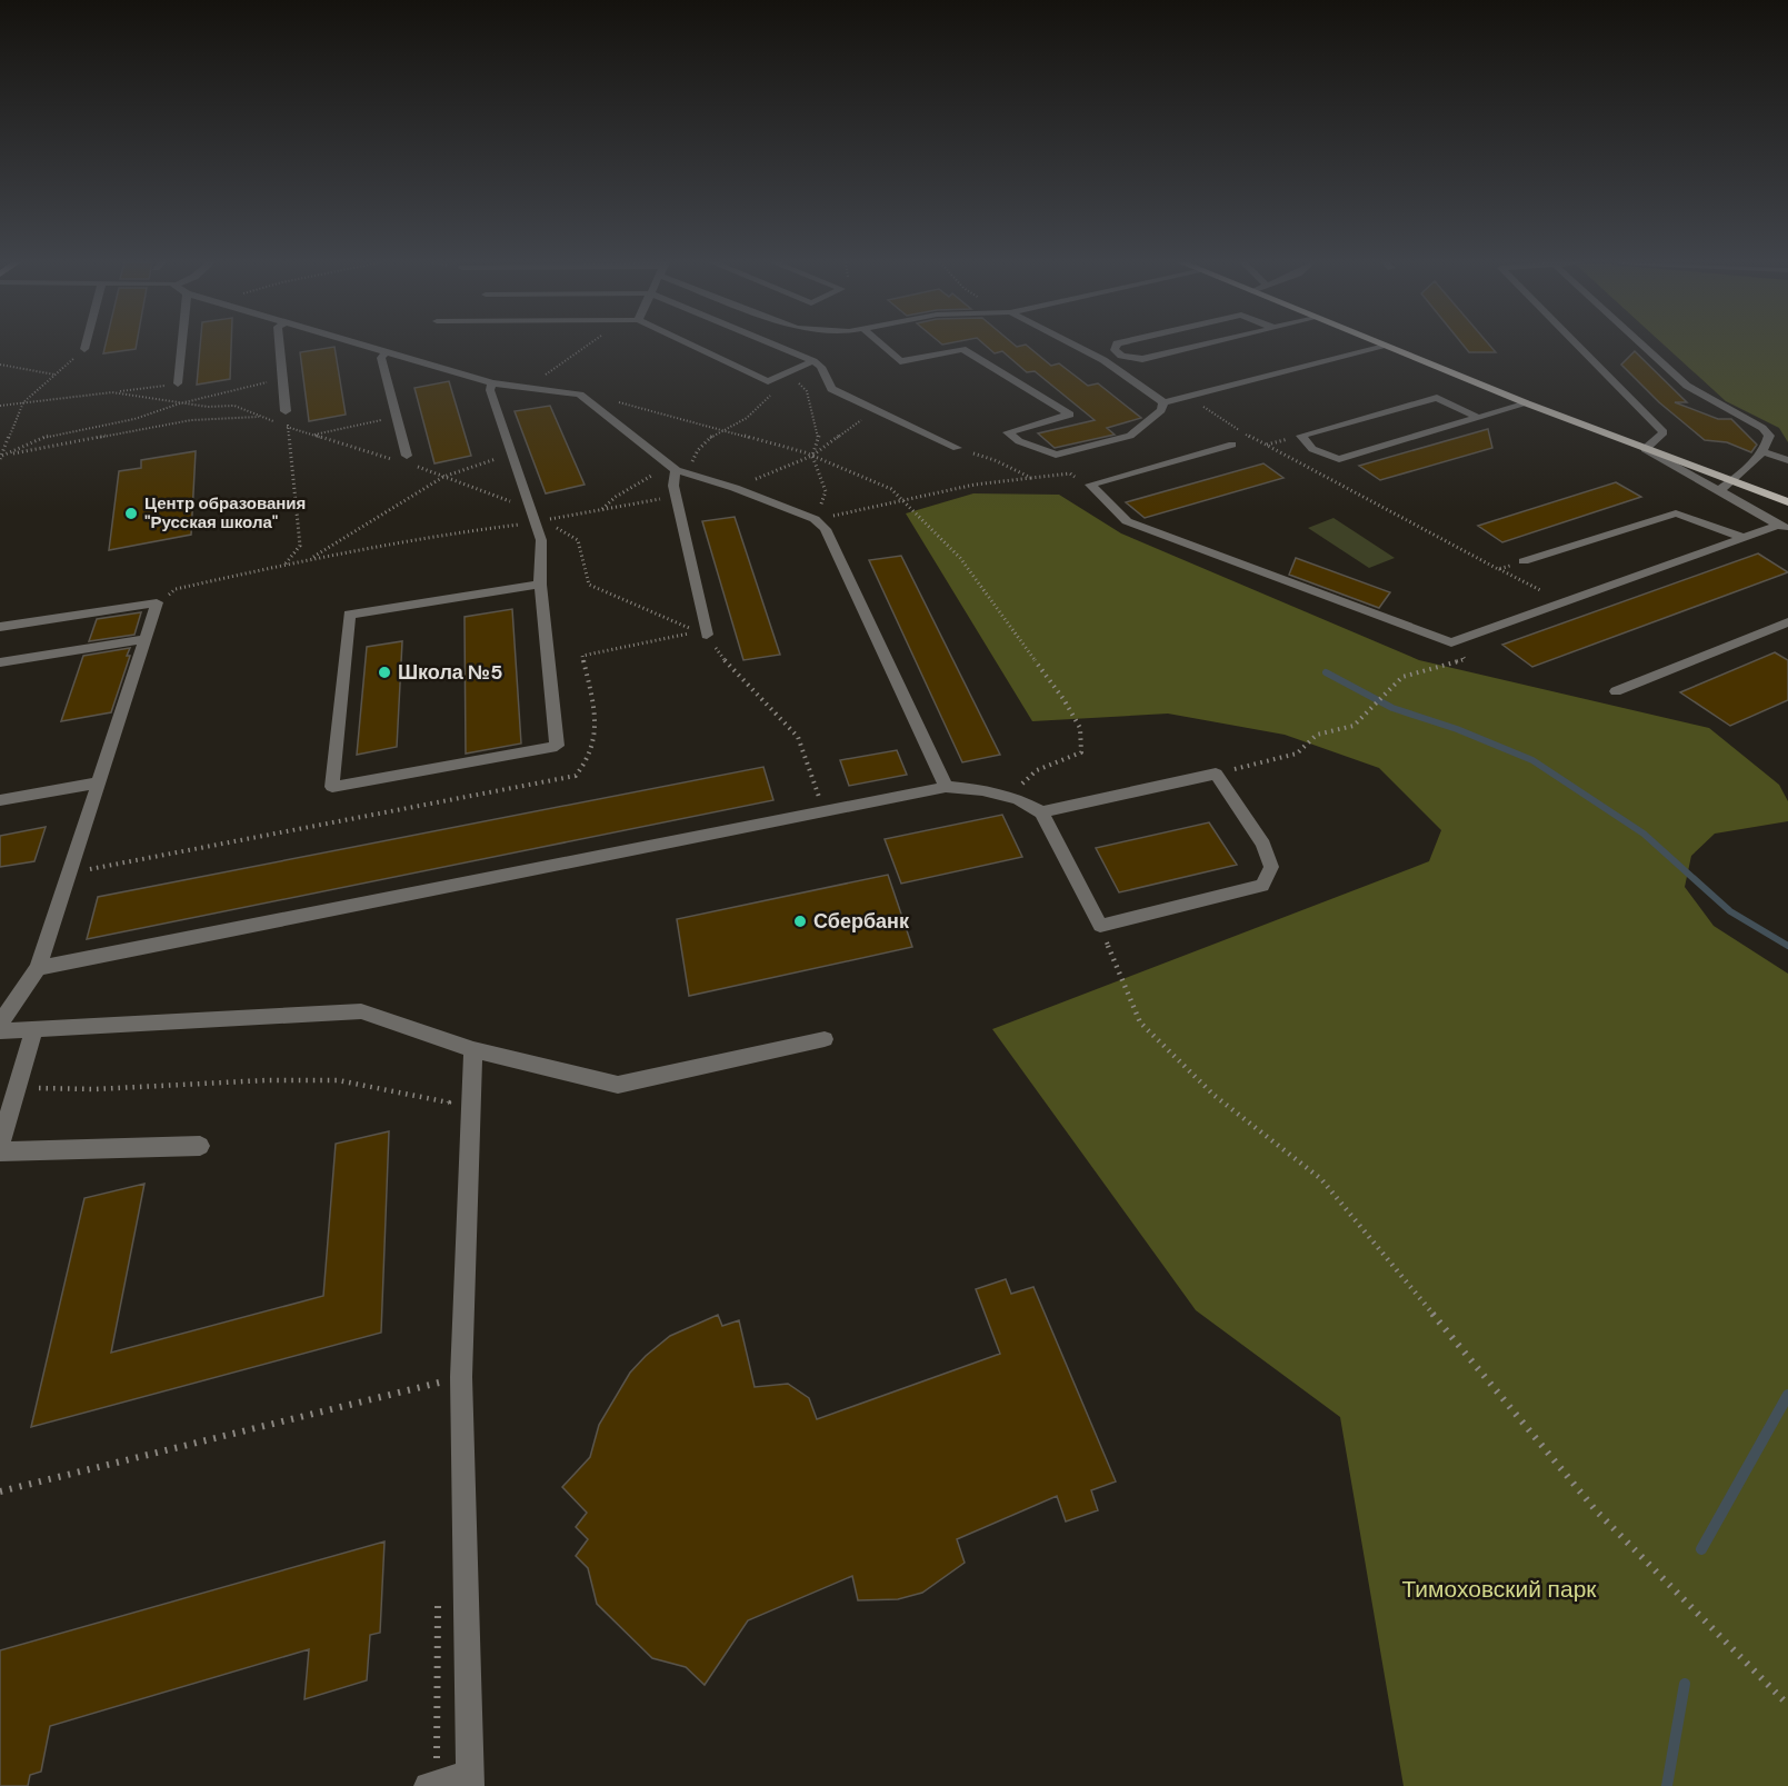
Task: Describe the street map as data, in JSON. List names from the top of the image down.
{
  "parks": ["Тимоховский парк"],
  "places": ["Центр образования \"Русская школа\"", "Школа №5", "Сбербанк"]
}
